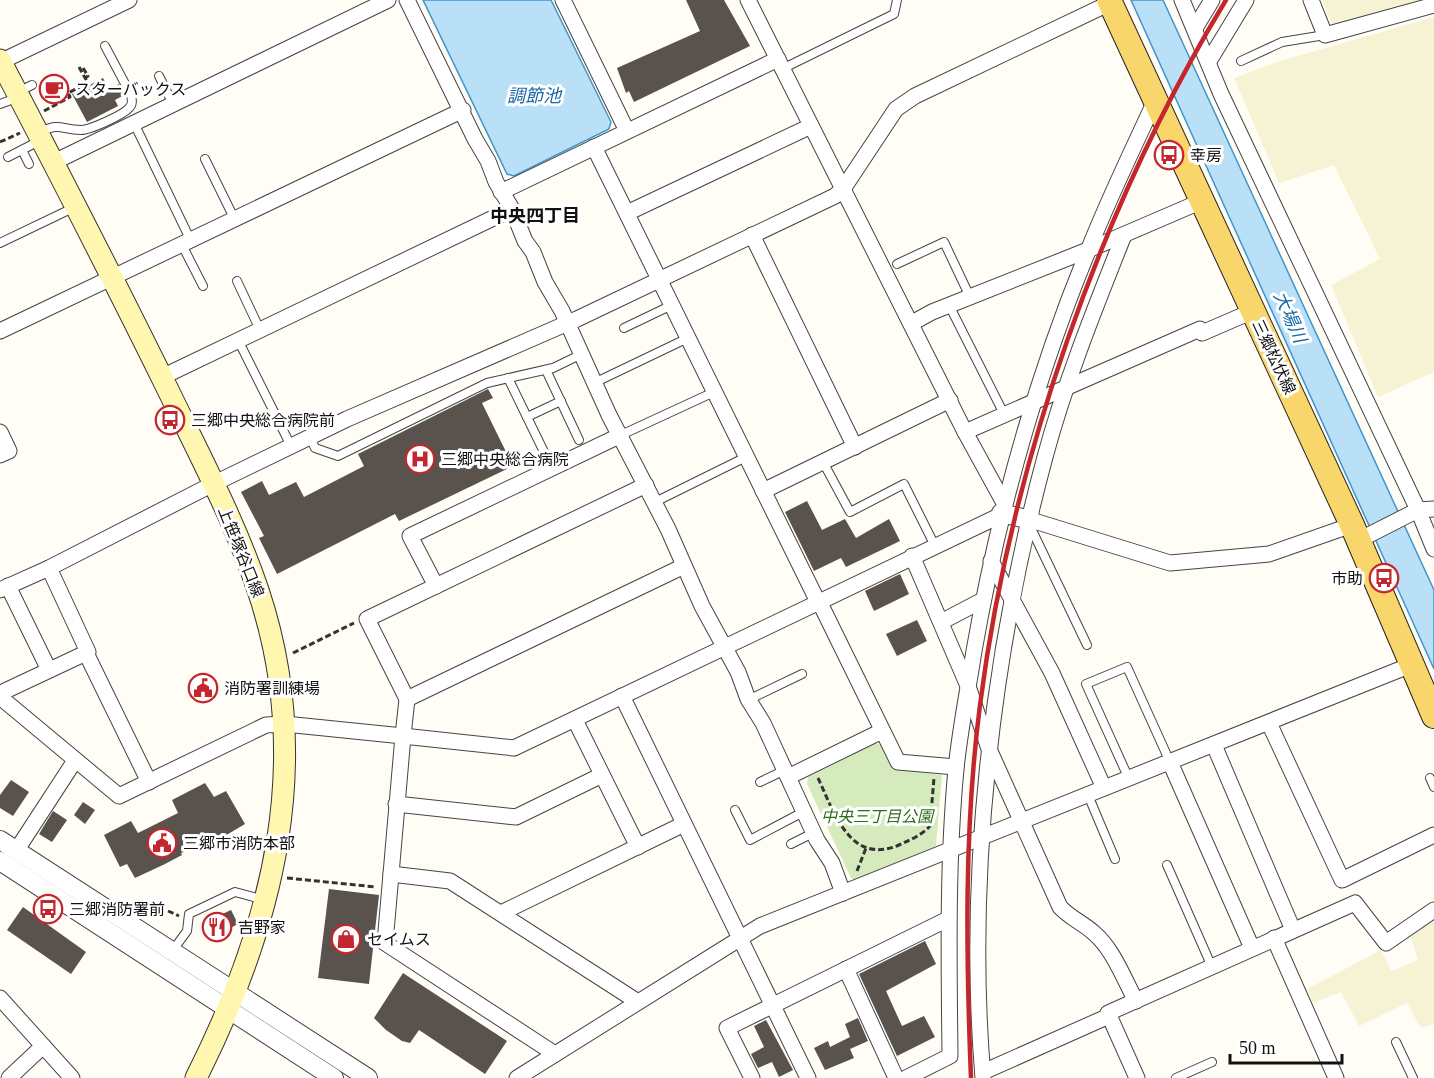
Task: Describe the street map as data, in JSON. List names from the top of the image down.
{
  "streets": {
    "main road": ["三郷松伏線", "上笹塚谷口線"]
  },
  "districts": ["中央四丁目"],
  "water": ["調節池", "大場川"],
  "parks": ["中央三丁目公園"],
  "places": {
    "cafe": ["スターバックス"],
    "bus stop": [
      "幸房",
      "三郷中央総合病院前",
      "市助",
      "三郷消防署前"
    ],
    "hospital": ["三郷中央総合病院"],
    "public building": ["消防署訓練場", "三郷市消防本部"],
    "restaurant": ["吉野家"],
    "shop": ["セイムス"]
  },
  "scale_bar": "50 m"
}
